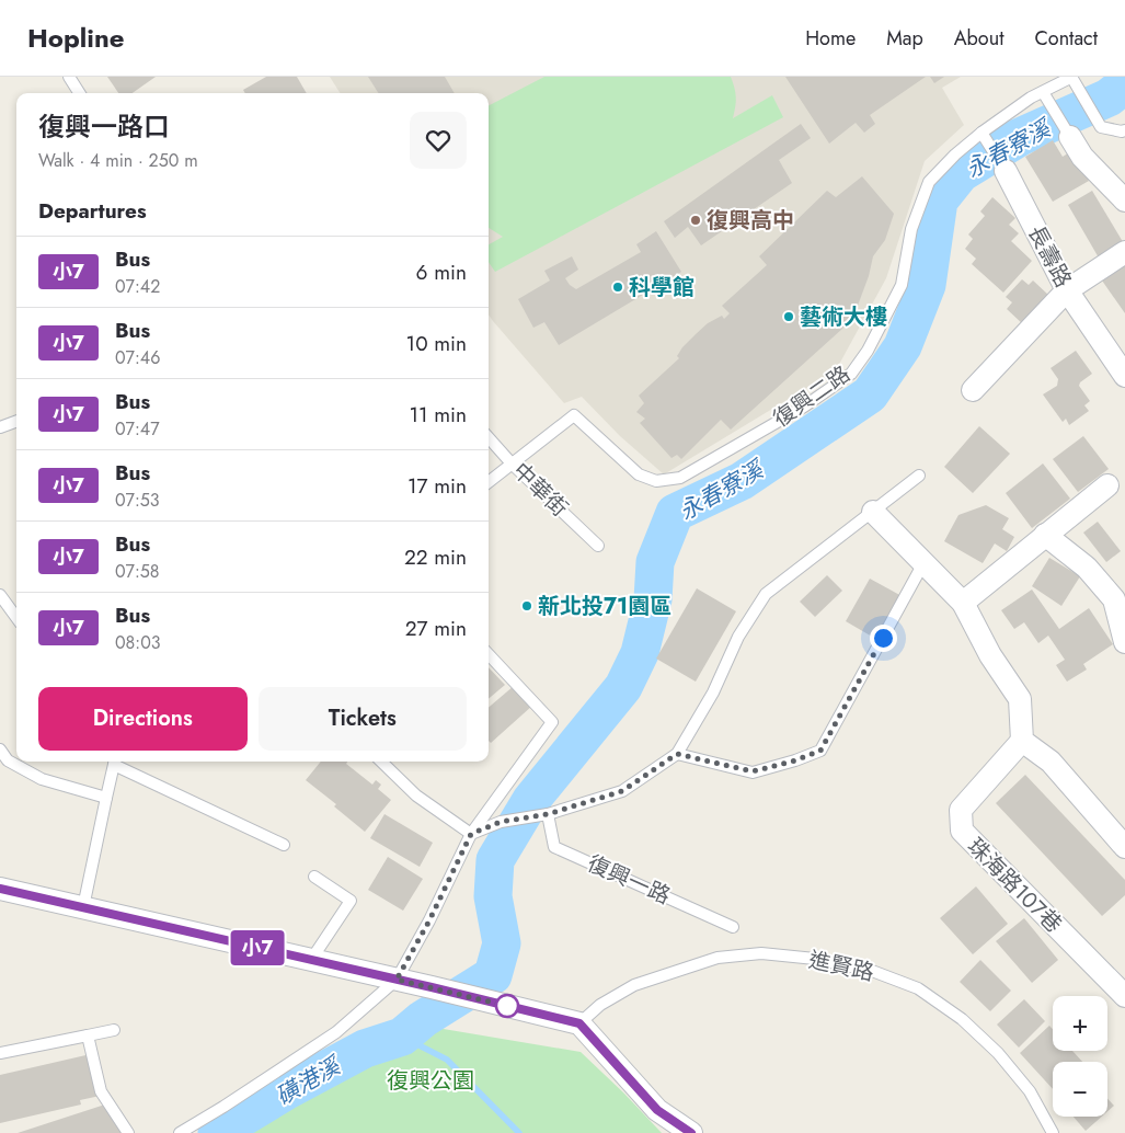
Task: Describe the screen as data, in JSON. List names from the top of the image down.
{
  "streets": {
    "street": ["長壽路", "珠海路107巷"],
    "lane": [
      "復興二路",
      "中華街",
      "復興一路",
      "進賢路"
    ]
  },
  "crossings": [
    ["長壽路", "復興二路"],
    ["復興二路", "中華街"]
  ],
  "water": ["永春寮溪", "磺港溪"],
  "parks": ["復興公園"],
  "places": [
    "復興高中",
    "科學館",
    "藝術大樓",
    "新北投71園區"
  ],
  "lines": ["bus line 小7"],
  "page": {
    "header": "Hopline",
    "nav": [
      "Home",
      "Map",
      "About",
      "Contact"
    ],
    "on_map": "小7",
    "heading": [
      ["復興一路口", "Walk · 4 min · 250 m"],
      "Departures"
    ],
    "list": [
      {
        "mark": "小7",
        "name": "Bus",
        "note": "07:42",
        "value": "6 min"
      },
      {
        "mark": "小7",
        "name": "Bus",
        "note": "07:46",
        "value": "10 min"
      },
      {
        "mark": "小7",
        "name": "Bus",
        "note": "07:47",
        "value": "11 min"
      },
      {
        "mark": "小7",
        "name": "Bus",
        "note": "07:53",
        "value": "17 min"
      },
      {
        "mark": "小7",
        "name": "Bus",
        "note": "07:58",
        "value": "22 min"
      },
      {
        "mark": "小7",
        "name": "Bus",
        "note": "08:03",
        "value": "27 min"
      }
    ],
    "buttons": ["Directions", "Tickets"],
    "map_buttons": ["+", "−"]
  }
}
